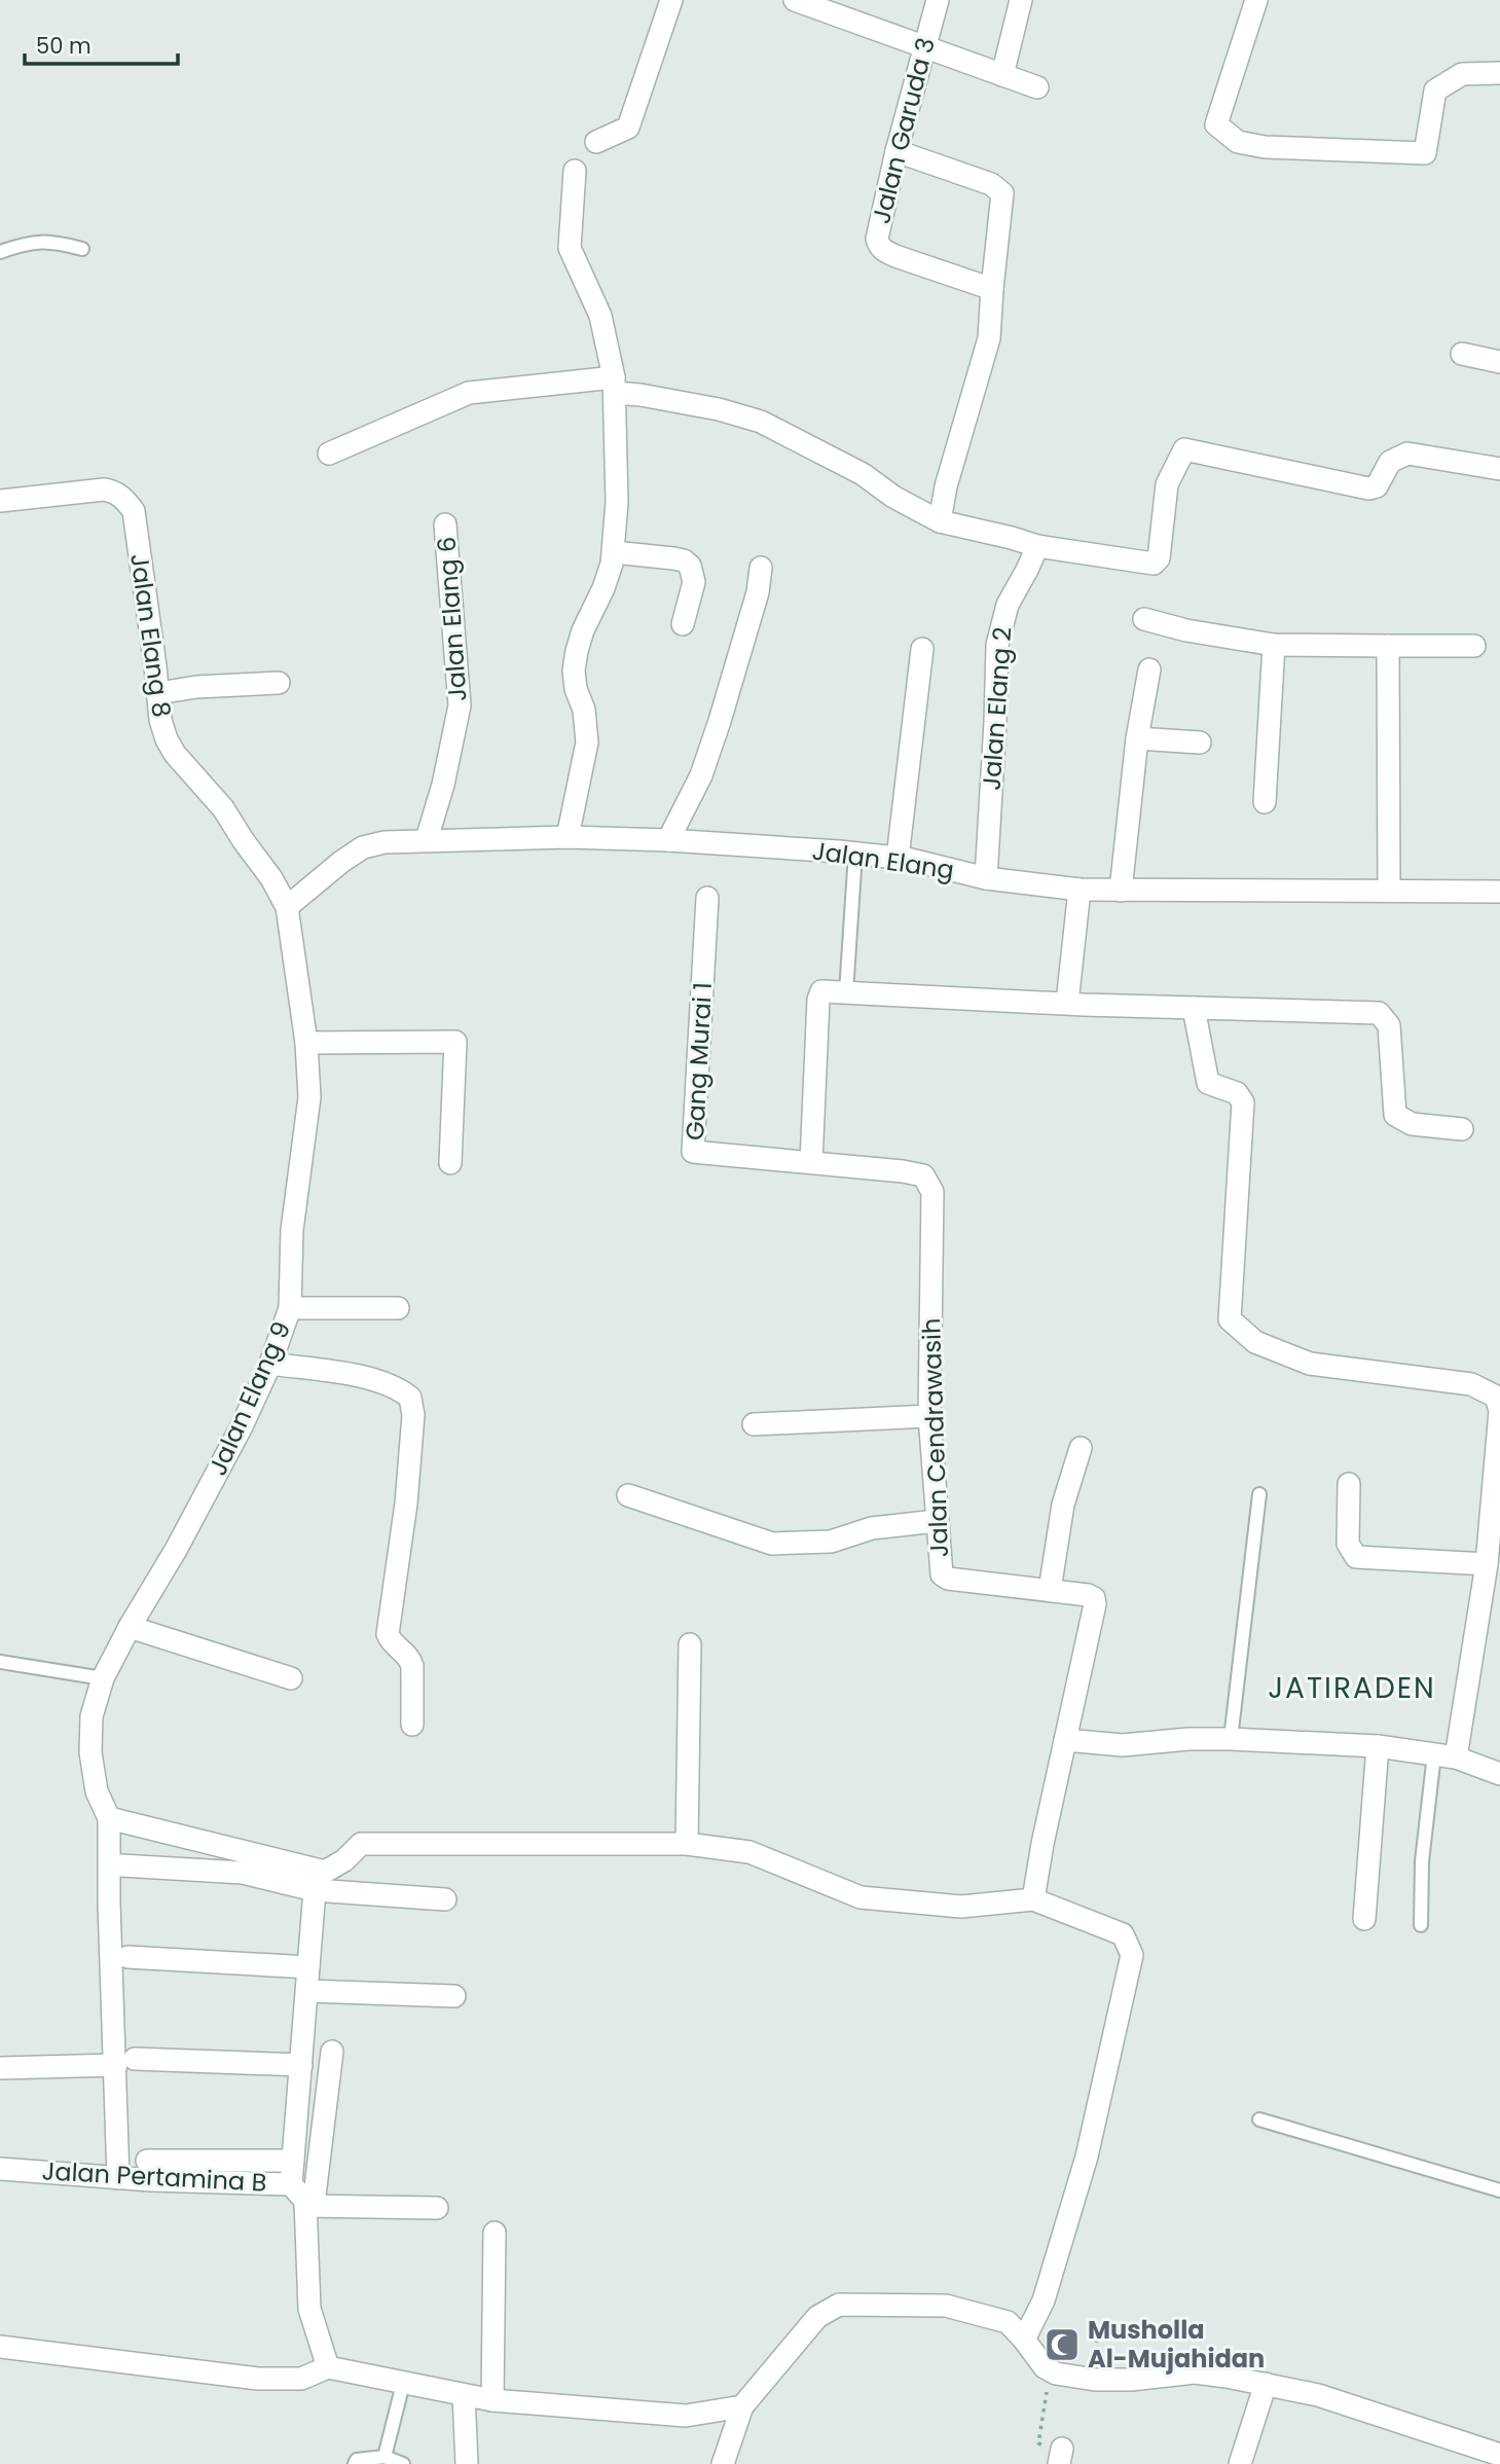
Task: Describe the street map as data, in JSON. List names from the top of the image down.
{
  "streets": {
    "street": [
      "Jalan Garuda 3",
      "Jalan Elang 6",
      "Jalan Elang 8",
      "Jalan Elang 2",
      "Jalan Elang",
      "Gang Murai 1",
      "Jalan Elang 9",
      "Jalan Cendrawasih",
      "Jalan Pertamina B"
    ]
  },
  "crossings": [
    ["Jalan Elang 6", "Jalan Elang"],
    ["Jalan Elang 8", "Jalan Elang"],
    ["Jalan Elang 8", "Jalan Elang 9"],
    ["Jalan Elang 2", "Jalan Elang"],
    ["Jalan Elang", "Jalan Elang 9"],
    ["Gang Murai 1", "Jalan Cendrawasih"]
  ],
  "districts": ["JATIRADEN"],
  "places": {
    "mosque": ["Musholla Al-Mujahidan"]
  },
  "scale_bar": "50 m"
}
